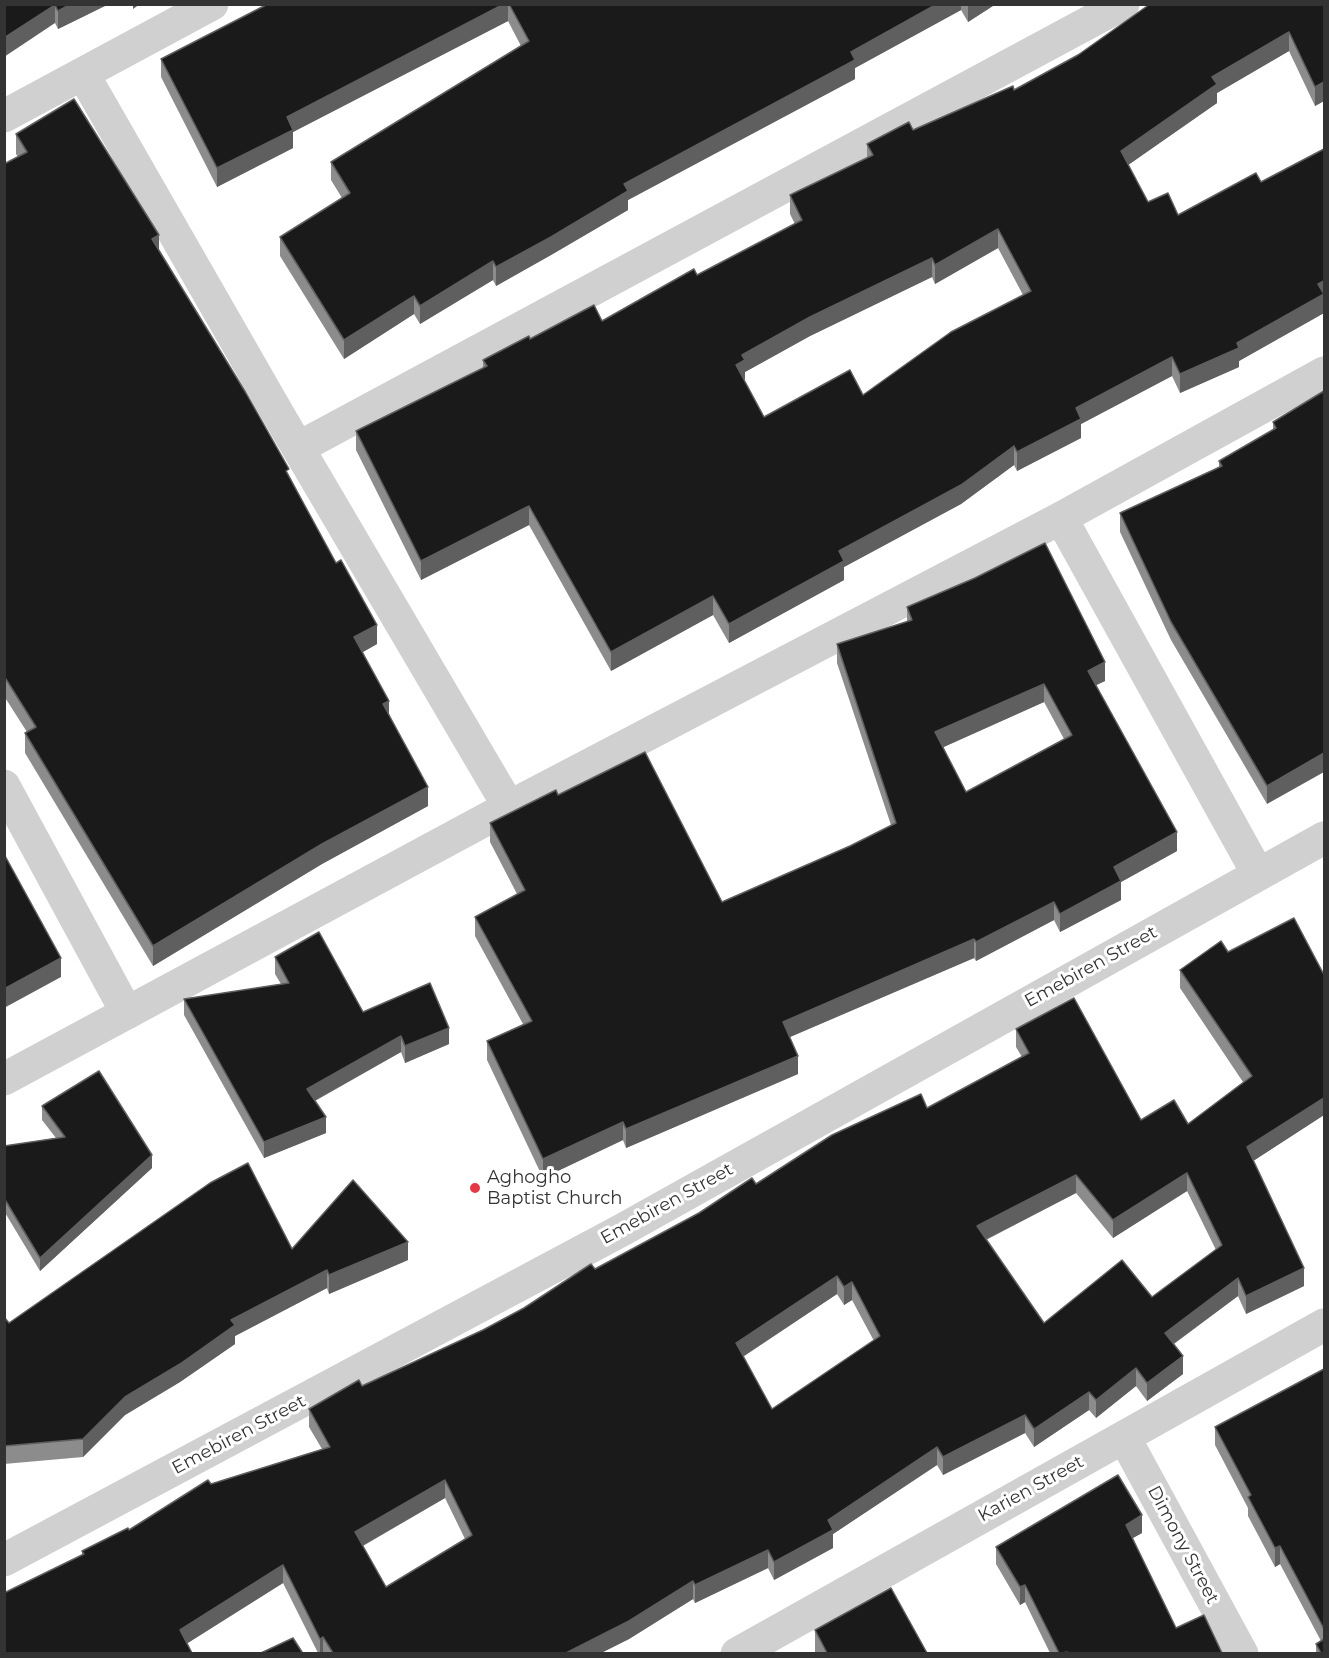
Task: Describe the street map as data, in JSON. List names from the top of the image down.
{
  "streets": {
    "street": ["Emebiren Street", "Karien Street", "Dimony Street"]
  },
  "crossings": [
    ["Karien Street", "Dimony Street"]
  ],
  "places": ["Aghogho Baptist Church"]
}
